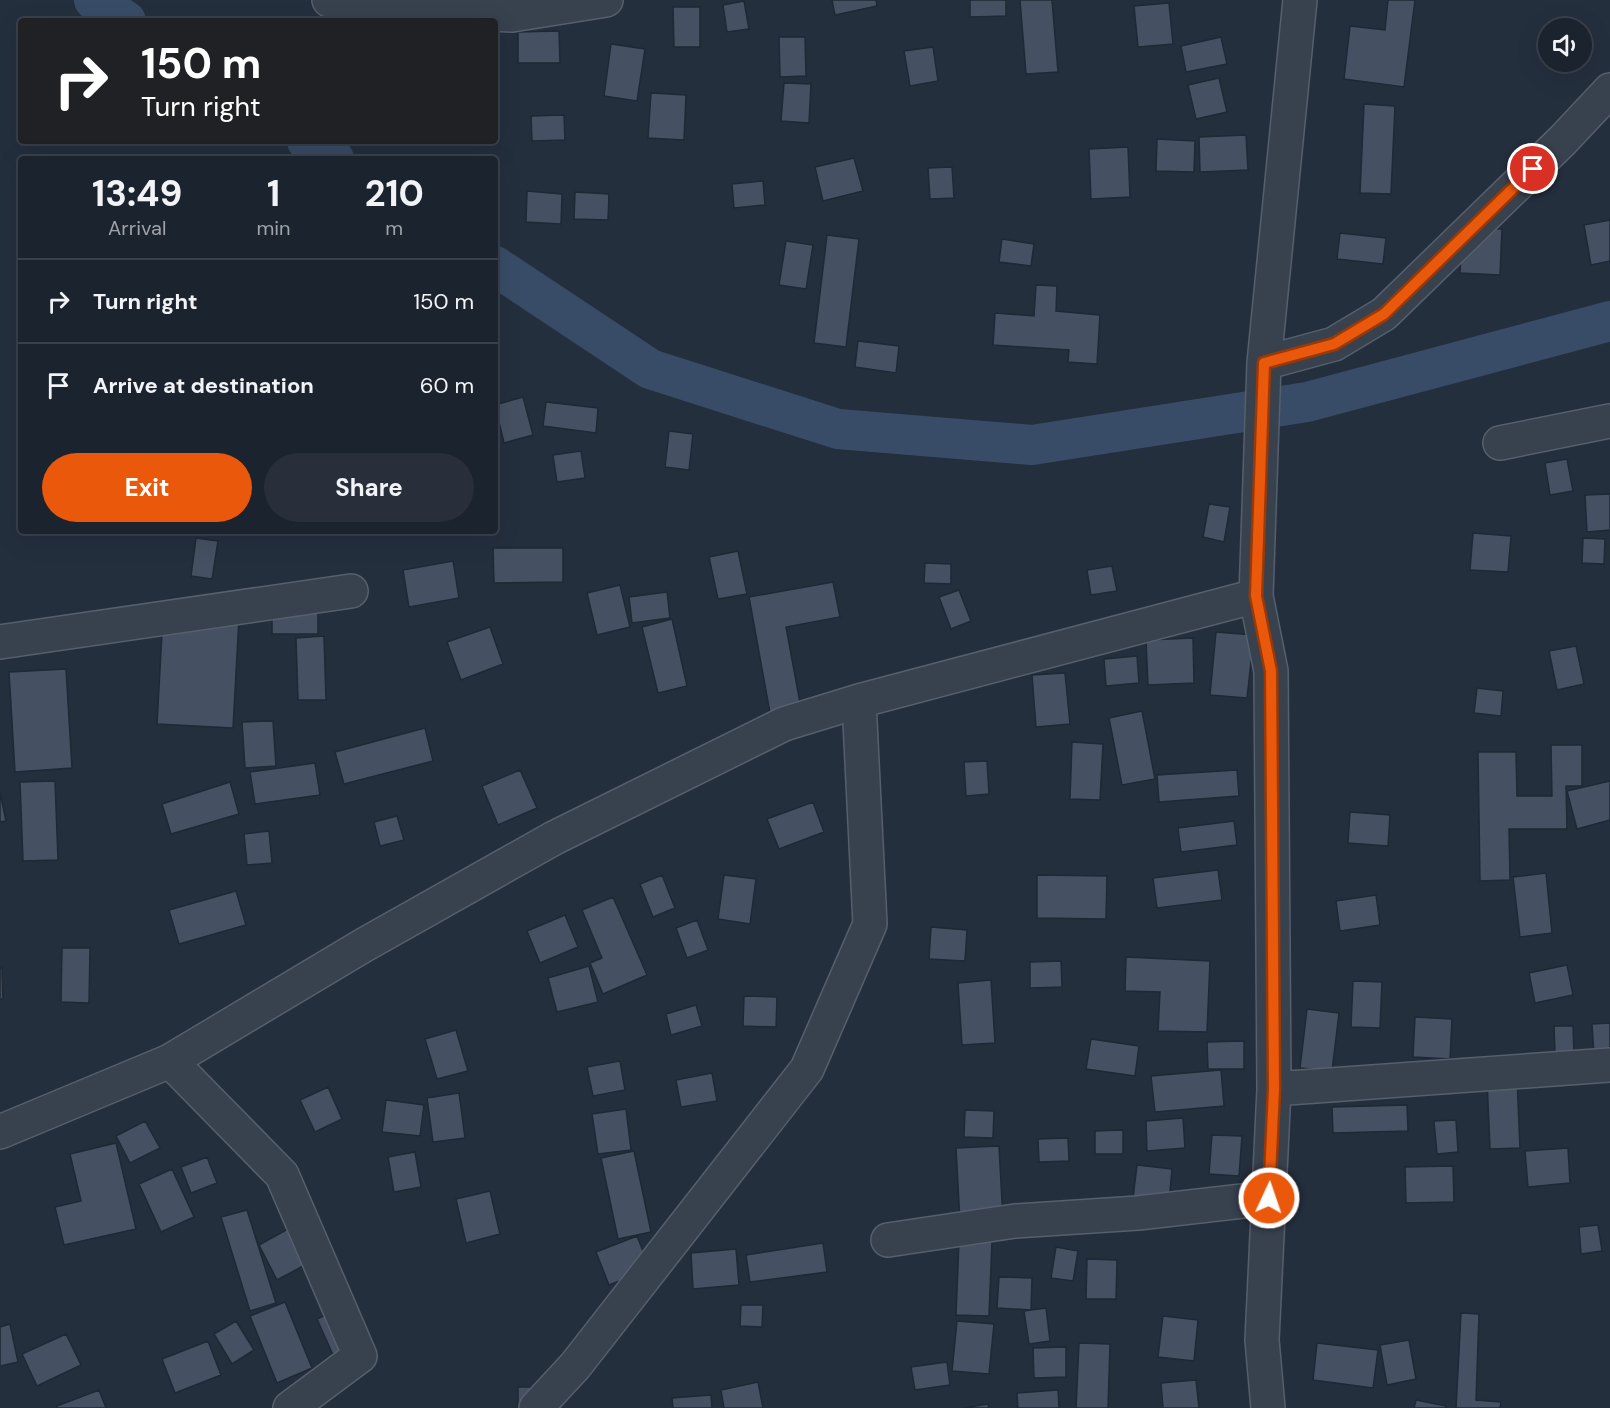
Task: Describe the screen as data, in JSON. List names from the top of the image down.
{
  "page": {
    "turn": ["150 m", "Turn right"],
    "eta": [
      "13:49",
      "Arrival",
      "1",
      "min",
      "210",
      "m"
    ],
    "list": [
      {
        "name": "Turn right",
        "value": "150 m"
      },
      {
        "name": "Arrive at destination",
        "value": "60 m"
      }
    ],
    "buttons": ["Exit", "Share"]
  }
}
